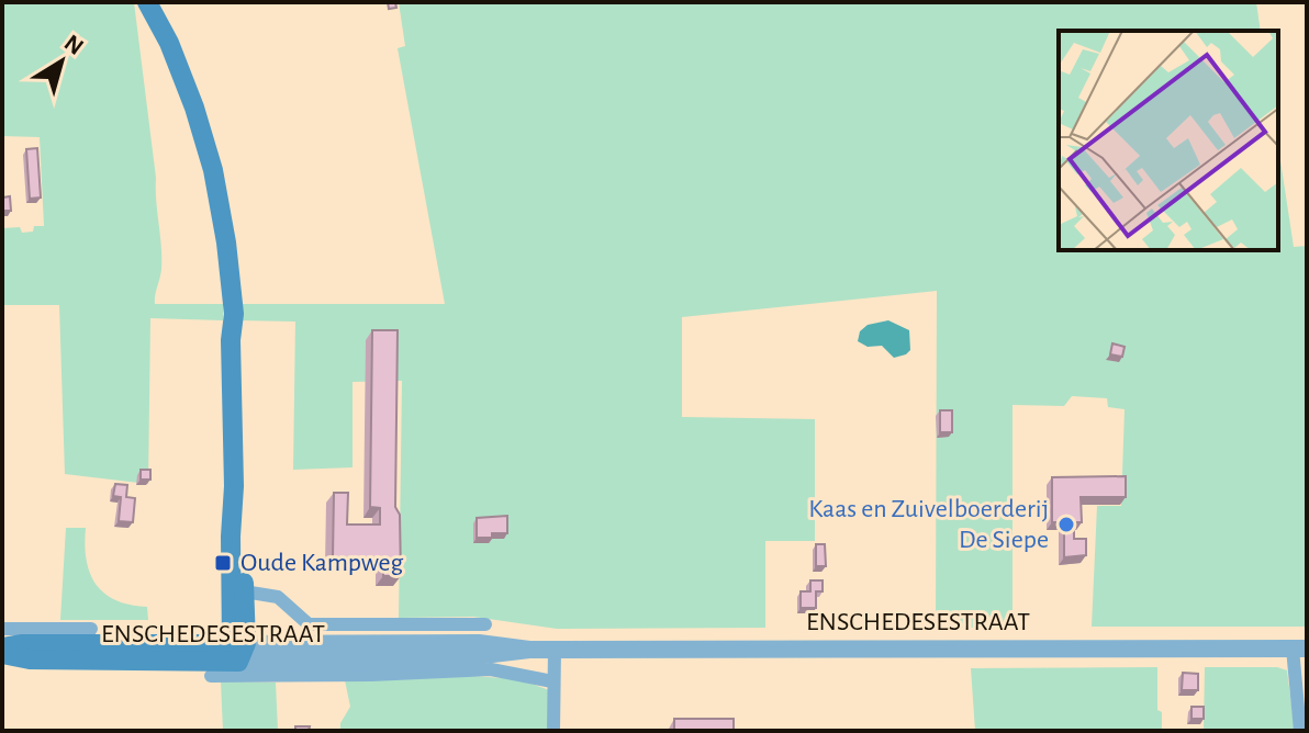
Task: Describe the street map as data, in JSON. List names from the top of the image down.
{
  "streets": {
    "main road": ["ENSCHEDESESTRAAT"]
  },
  "places": {
    "other": ["Kaas en Zuivelboerderij De Siepe"],
    "transit": ["Oude Kampweg"]
  },
  "north": "top right"
}
